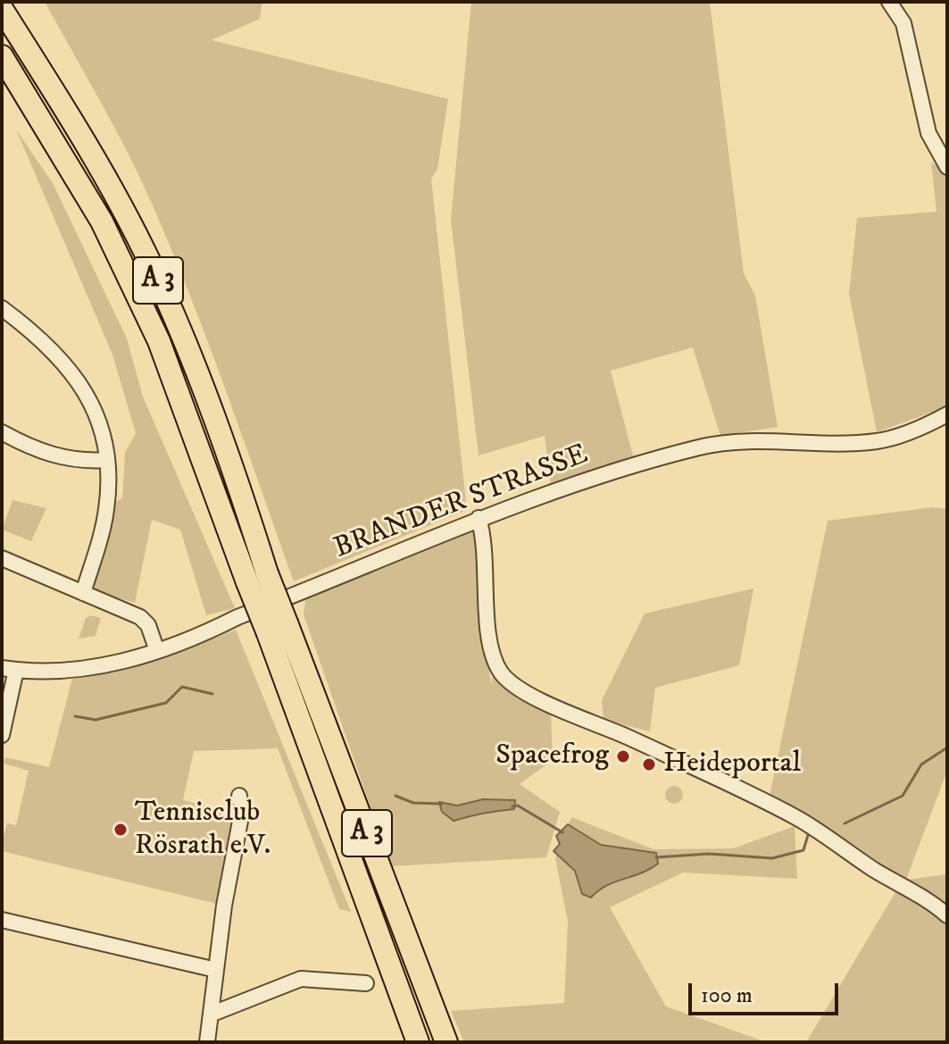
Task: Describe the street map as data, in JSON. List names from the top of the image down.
{
  "streets": {
    "highway": ["A 3"],
    "street": ["BRANDER STRASSE"]
  },
  "places": ["Spacefrog", "Heideportal", "Tennisclub Rösrath e.V."],
  "scale_bar": "100 m"
}
